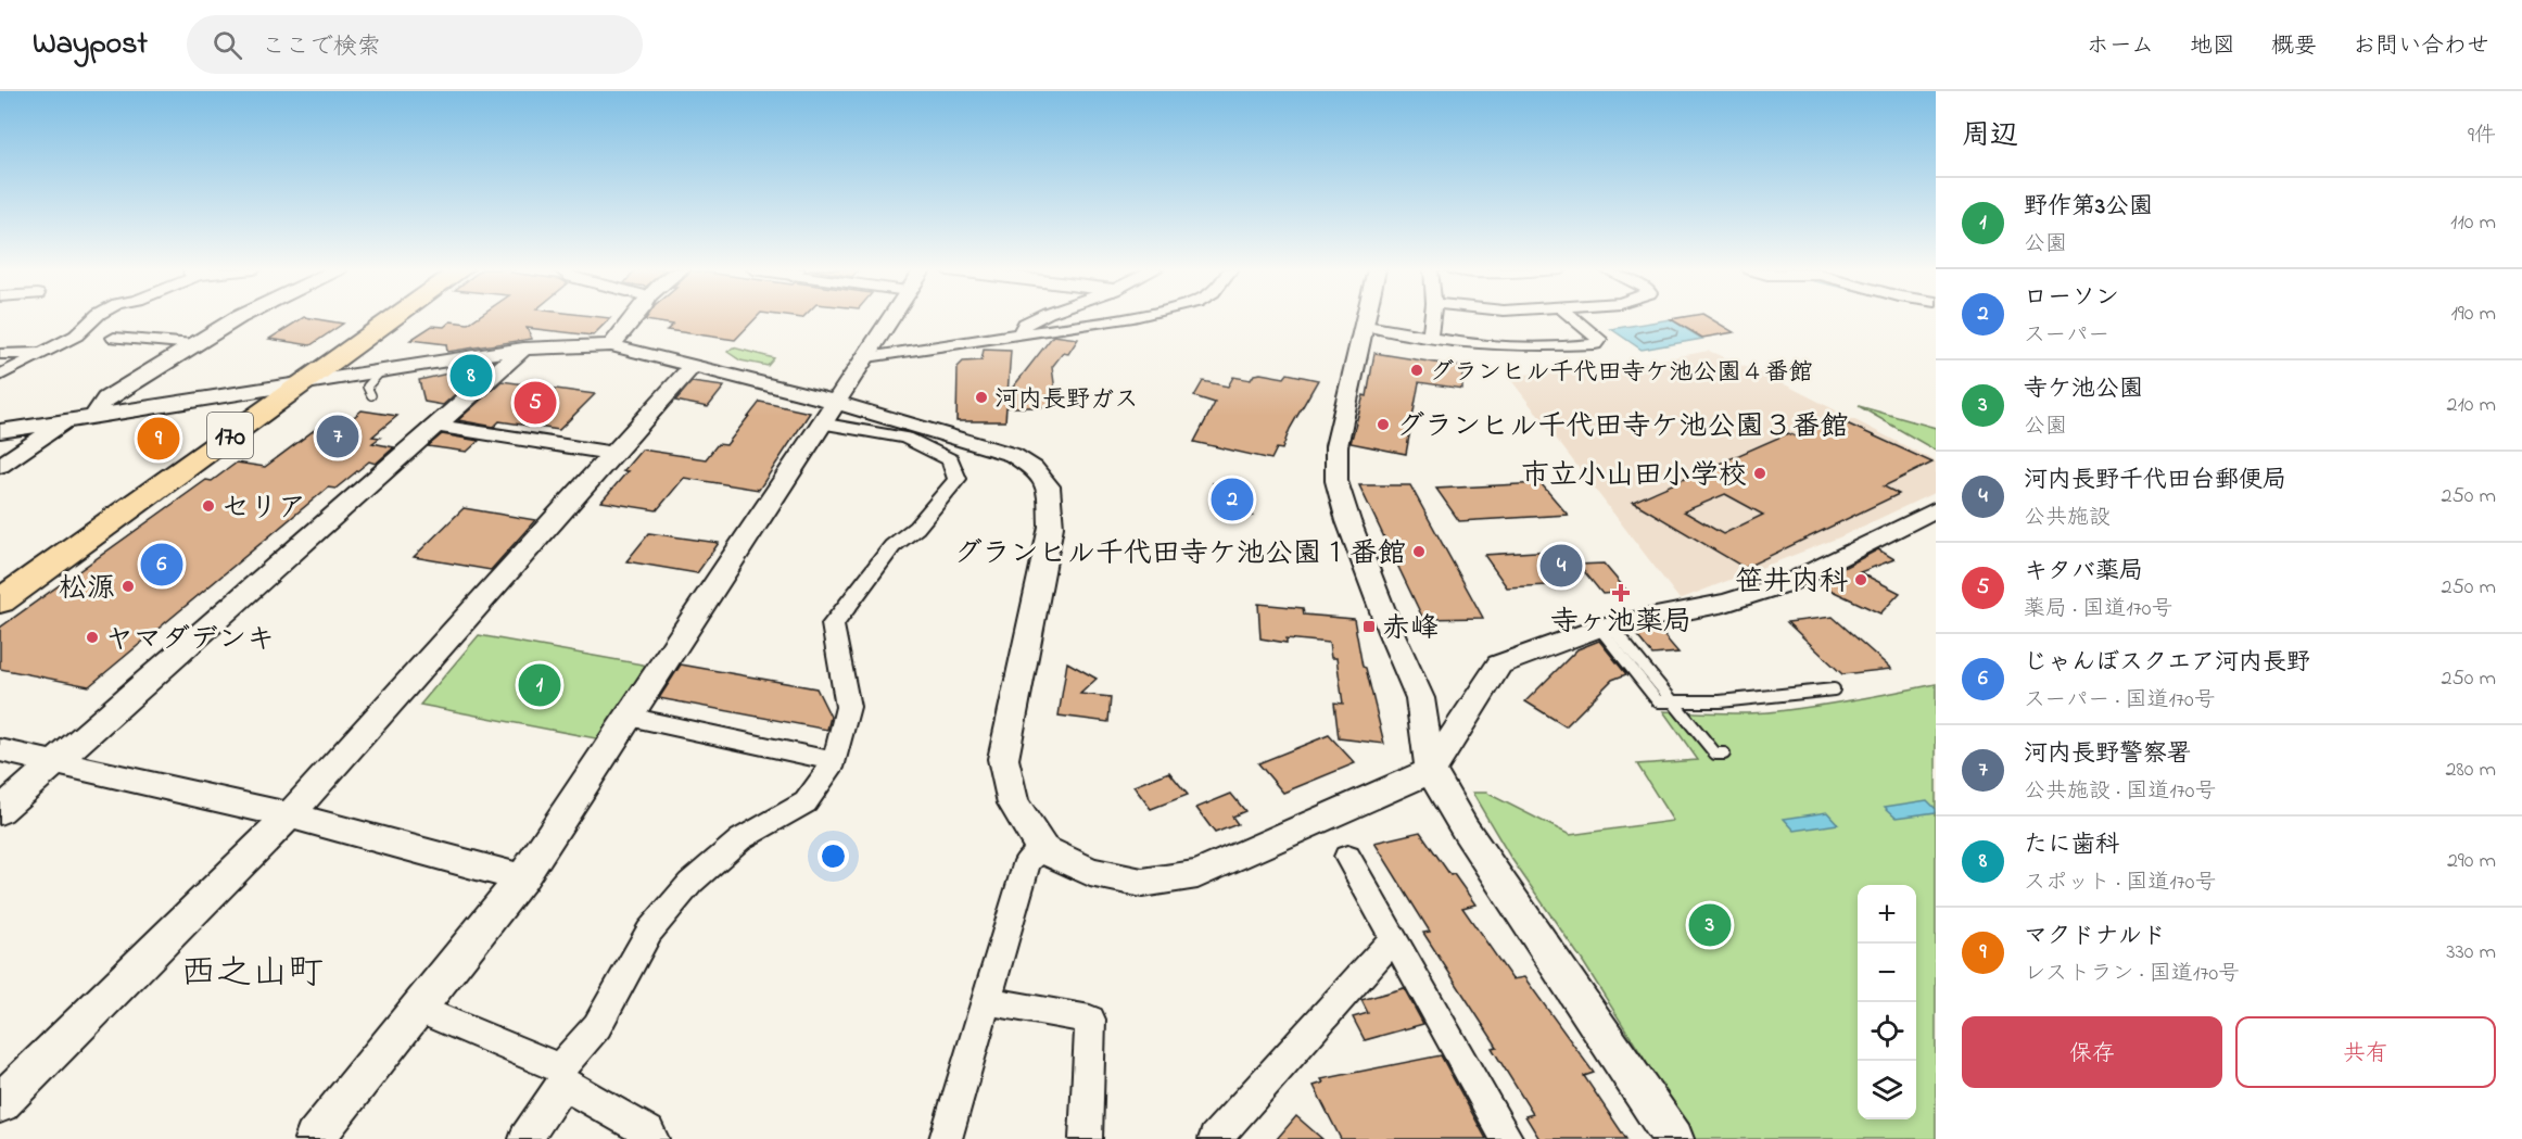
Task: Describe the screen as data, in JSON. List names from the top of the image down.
{
  "streets": {
    "highway": ["170"]
  },
  "districts": ["西之山町"],
  "places": {
    "other": [
      "グランヒル千代田寺ケ池公園４番館",
      "河内長野ガス",
      "グランヒル千代田寺ケ池公園３番館",
      "市立小山田小学校",
      "セリア",
      "グランヒル千代田寺ケ池公園１番館",
      "笹井内科",
      "松源",
      "ヤマダデンキ"
    ],
    "health": ["寺ヶ池薬局"],
    "transit": ["赤峰"]
  },
  "page": {
    "header": "Waypost",
    "search": "ここで検索",
    "nav": [
      "ホーム",
      "地図",
      "概要",
      "お問い合わせ"
    ],
    "heading": ["周辺", "9件"],
    "list": [
      {
        "mark": "1",
        "name": "野作第3公園",
        "note": "公園",
        "value": "110 m"
      },
      {
        "mark": "2",
        "name": "ローソン",
        "note": "スーパー",
        "value": "190 m"
      },
      {
        "mark": "3",
        "name": "寺ケ池公園",
        "note": "公園",
        "value": "210 m"
      },
      {
        "mark": "4",
        "name": "河内長野千代田台郵便局",
        "note": "公共施設",
        "value": "250 m"
      },
      {
        "mark": "5",
        "name": "キタバ薬局",
        "note": "薬局 · 国道170号",
        "value": "250 m"
      },
      {
        "mark": "6",
        "name": "じゃんぼスクエア河内長野",
        "note": "スーパー · 国道170号",
        "value": "250 m"
      },
      {
        "mark": "7",
        "name": "河内長野警察署",
        "note": "公共施設 · 国道170号",
        "value": "280 m"
      },
      {
        "mark": "8",
        "name": "たに歯科",
        "note": "スポット · 国道170号",
        "value": "290 m"
      },
      {
        "mark": "9",
        "name": "マクドナルド",
        "note": "レストラン · 国道170号",
        "value": "330 m"
      }
    ],
    "pins": [
      "8",
      "5",
      "7",
      "9",
      "2",
      "6",
      "4",
      "1",
      "3"
    ],
    "map_buttons": ["+", "−"],
    "buttons": ["保存", "共有"]
  }
}
